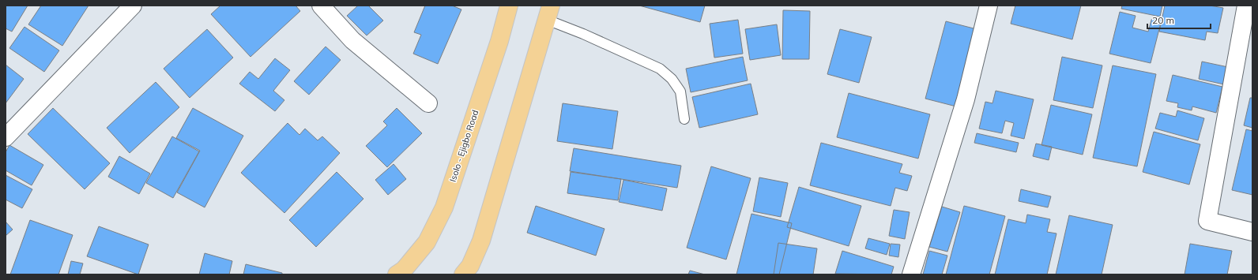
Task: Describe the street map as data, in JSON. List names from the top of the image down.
{
  "streets": {
    "main road": ["Isolo - Ejigbo Road"]
  },
  "scale_bar": "20 m"
}
